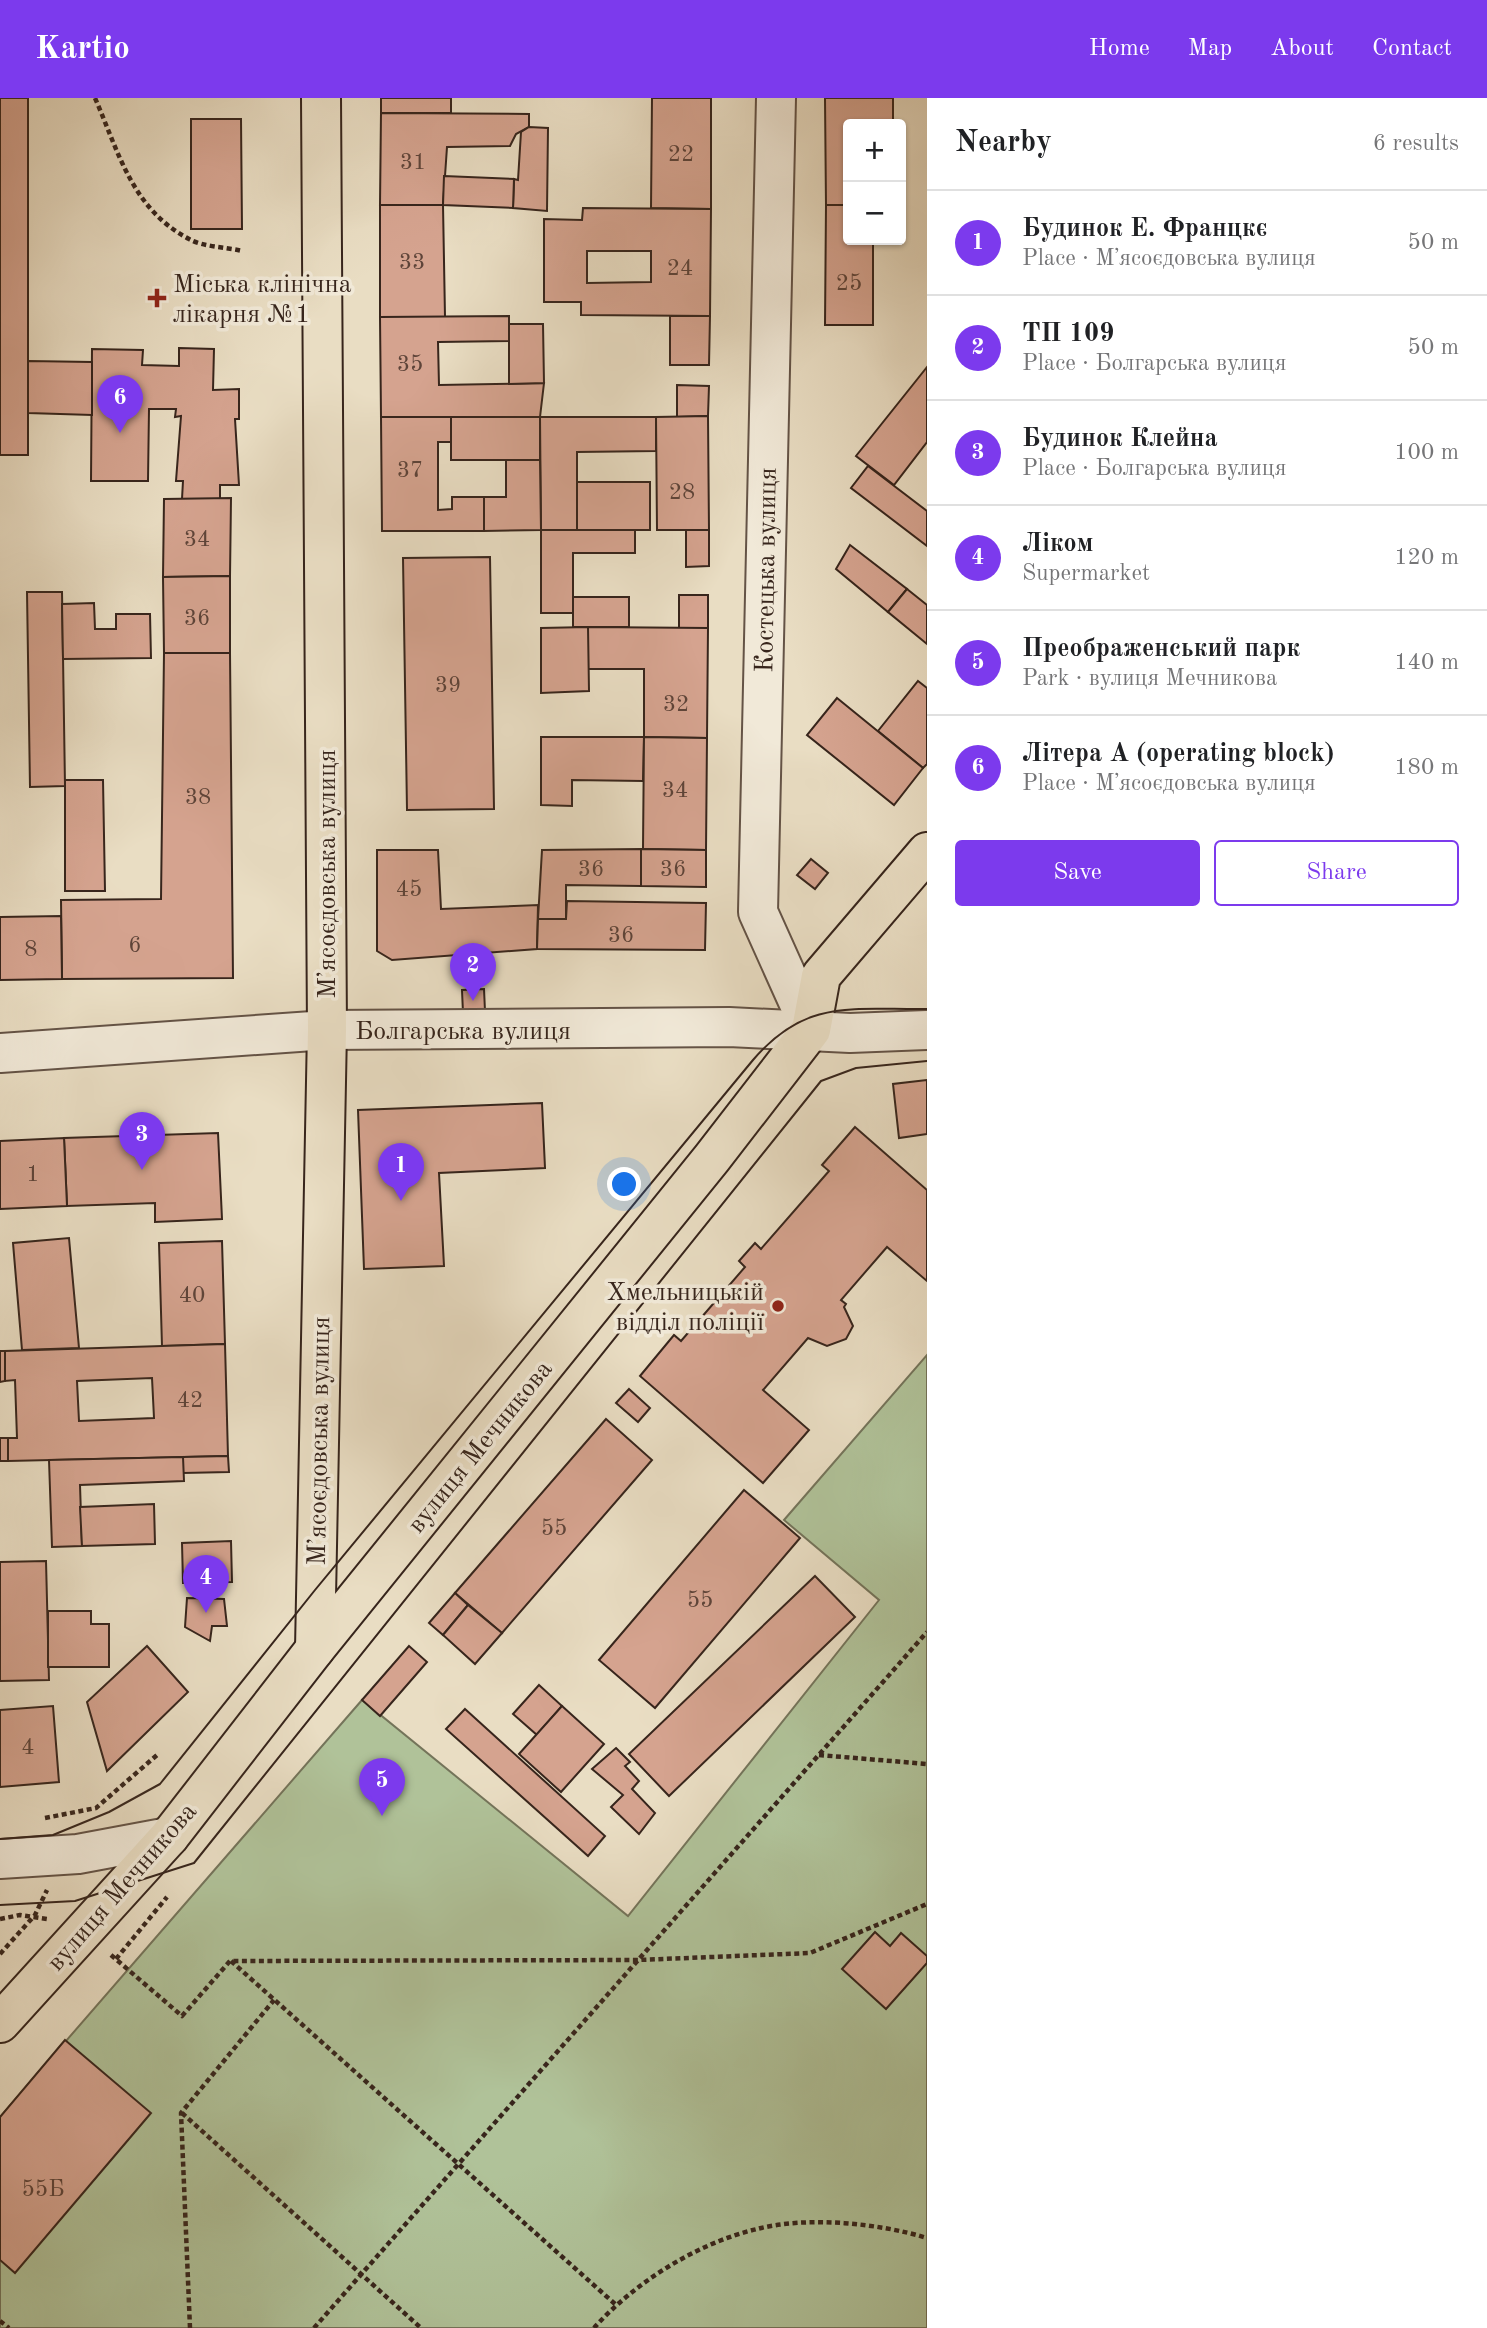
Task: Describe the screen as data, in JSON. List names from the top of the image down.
{
  "streets": {
    "main road": ["Мʼясоєдовська вулиця", "вулиця Мечникова"],
    "street": ["Костецька вулиця", "Болгарська вулиця"]
  },
  "crossings": [
    ["Костецька вулиця", "Болгарська вулиця"],
    ["Костецька вулиця", "вулиця Мечникова"],
    ["Мʼясоєдовська вулиця", "Болгарська вулиця"],
    ["Мʼясоєдовська вулиця", "вулиця Мечникова"],
    ["Болгарська вулиця", "вулиця Мечникова"]
  ],
  "places": {
    "health": ["Міська клінічна лікарня №1"],
    "other": ["Хмельницькій відділ поліції"]
  },
  "house_numbers": [
    "22",
    "31",
    "33",
    "24",
    "25",
    "35",
    "37",
    "28",
    "34",
    "36",
    "39",
    "32",
    "34",
    "38",
    "36",
    "36",
    "45",
    "36",
    "6",
    "8",
    "1",
    "40",
    "42",
    "55",
    "55",
    "4",
    "55Б"
  ],
  "page": {
    "header": "Kartio",
    "nav": [
      "Home",
      "Map",
      "About",
      "Contact"
    ],
    "heading": ["Nearby", "6 results"],
    "map_buttons": ["+", "−"],
    "list": [
      {
        "mark": "1",
        "name": "Будинок Е. Францкє",
        "note": "Place · Мʼясоєдовська вулиця",
        "value": "50 m"
      },
      {
        "mark": "2",
        "name": "ТП 109",
        "note": "Place · Болгарська вулиця",
        "value": "50 m"
      },
      {
        "mark": "3",
        "name": "Будинок Клейна",
        "note": "Place · Болгарська вулиця",
        "value": "100 m"
      },
      {
        "mark": "4",
        "name": "Ліком",
        "note": "Supermarket",
        "value": "120 m"
      },
      {
        "mark": "5",
        "name": "Преображенський парк",
        "note": "Park · вулиця Мечникова",
        "value": "140 m"
      },
      {
        "mark": "6",
        "name": "Літера А (operating block)",
        "note": "Place · Мʼясоєдовська вулиця",
        "value": "180 m"
      }
    ],
    "pins": [
      "6",
      "2",
      "3",
      "1",
      "4",
      "5"
    ],
    "buttons": ["Save", "Share"]
  }
}
